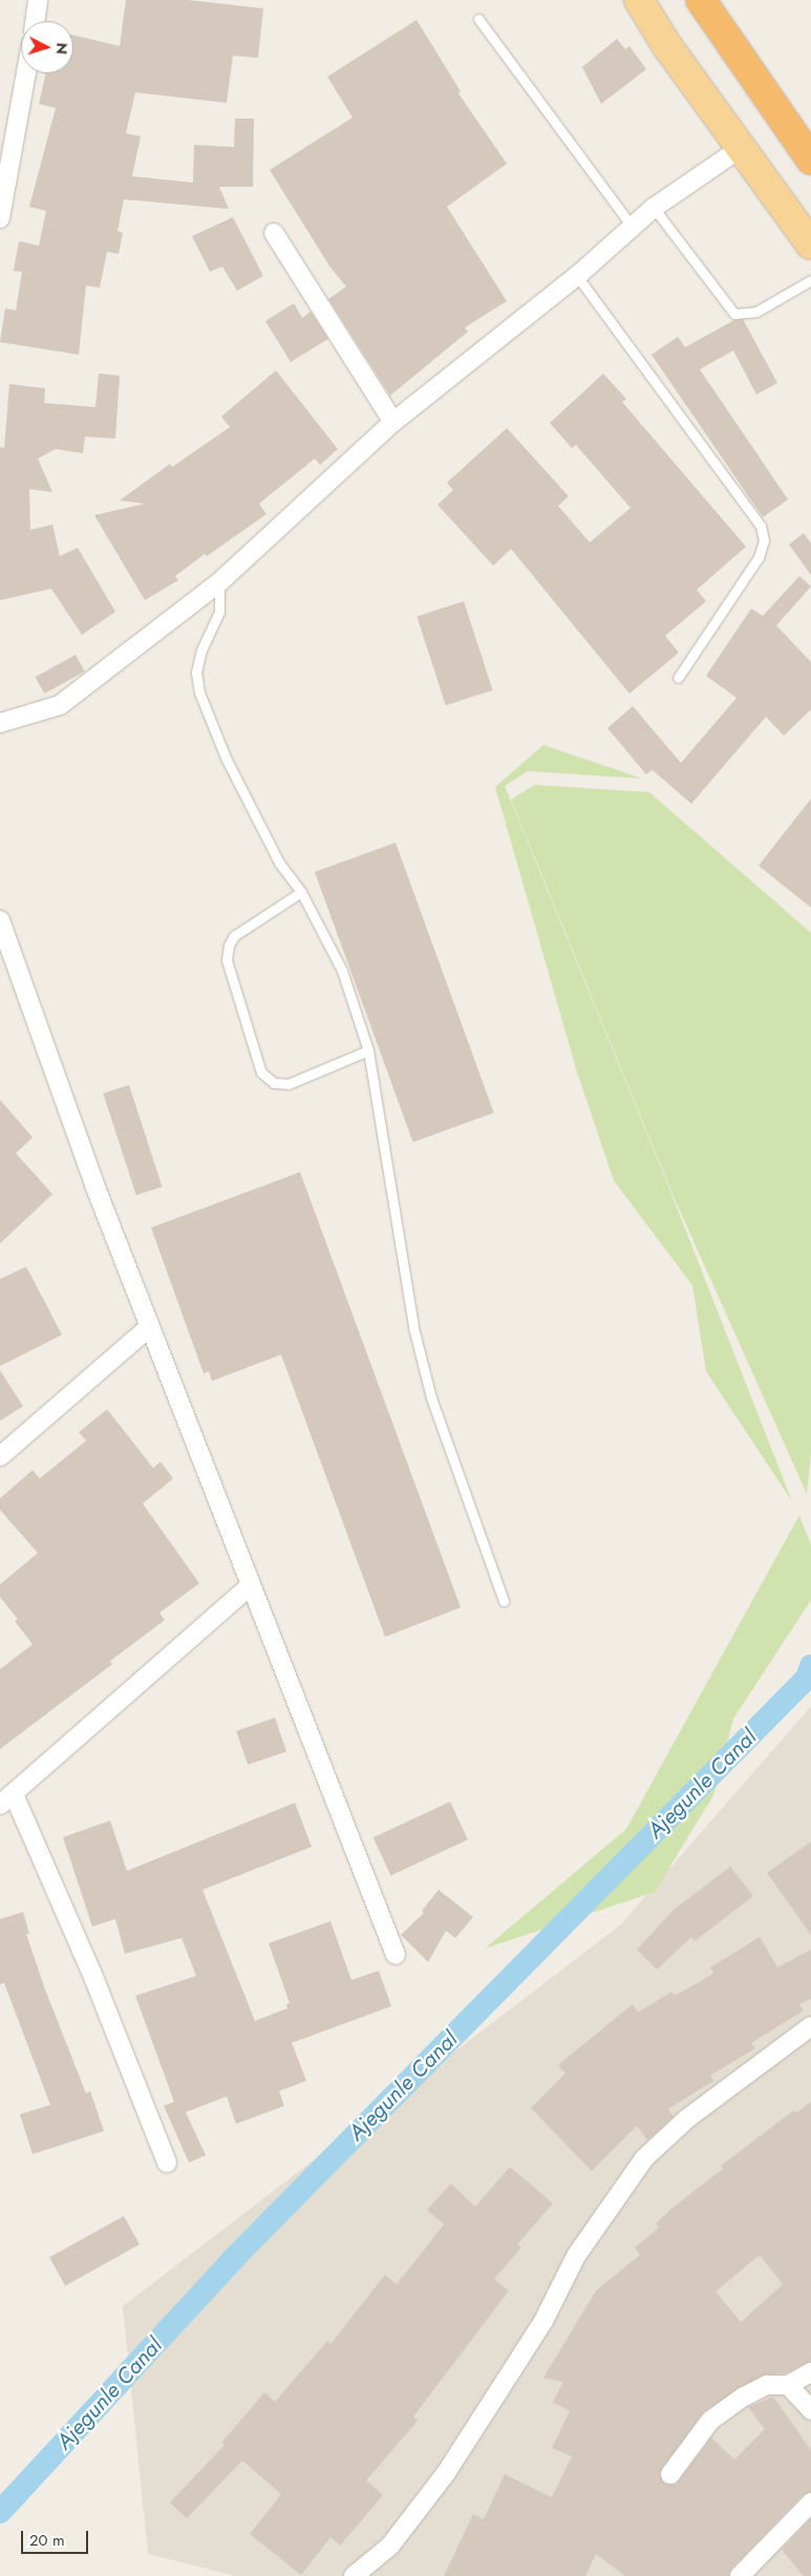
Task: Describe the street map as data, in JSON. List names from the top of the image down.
{
  "water": ["Ajegunle Canal"],
  "scale_bar": "20 m",
  "north": "right"
}
